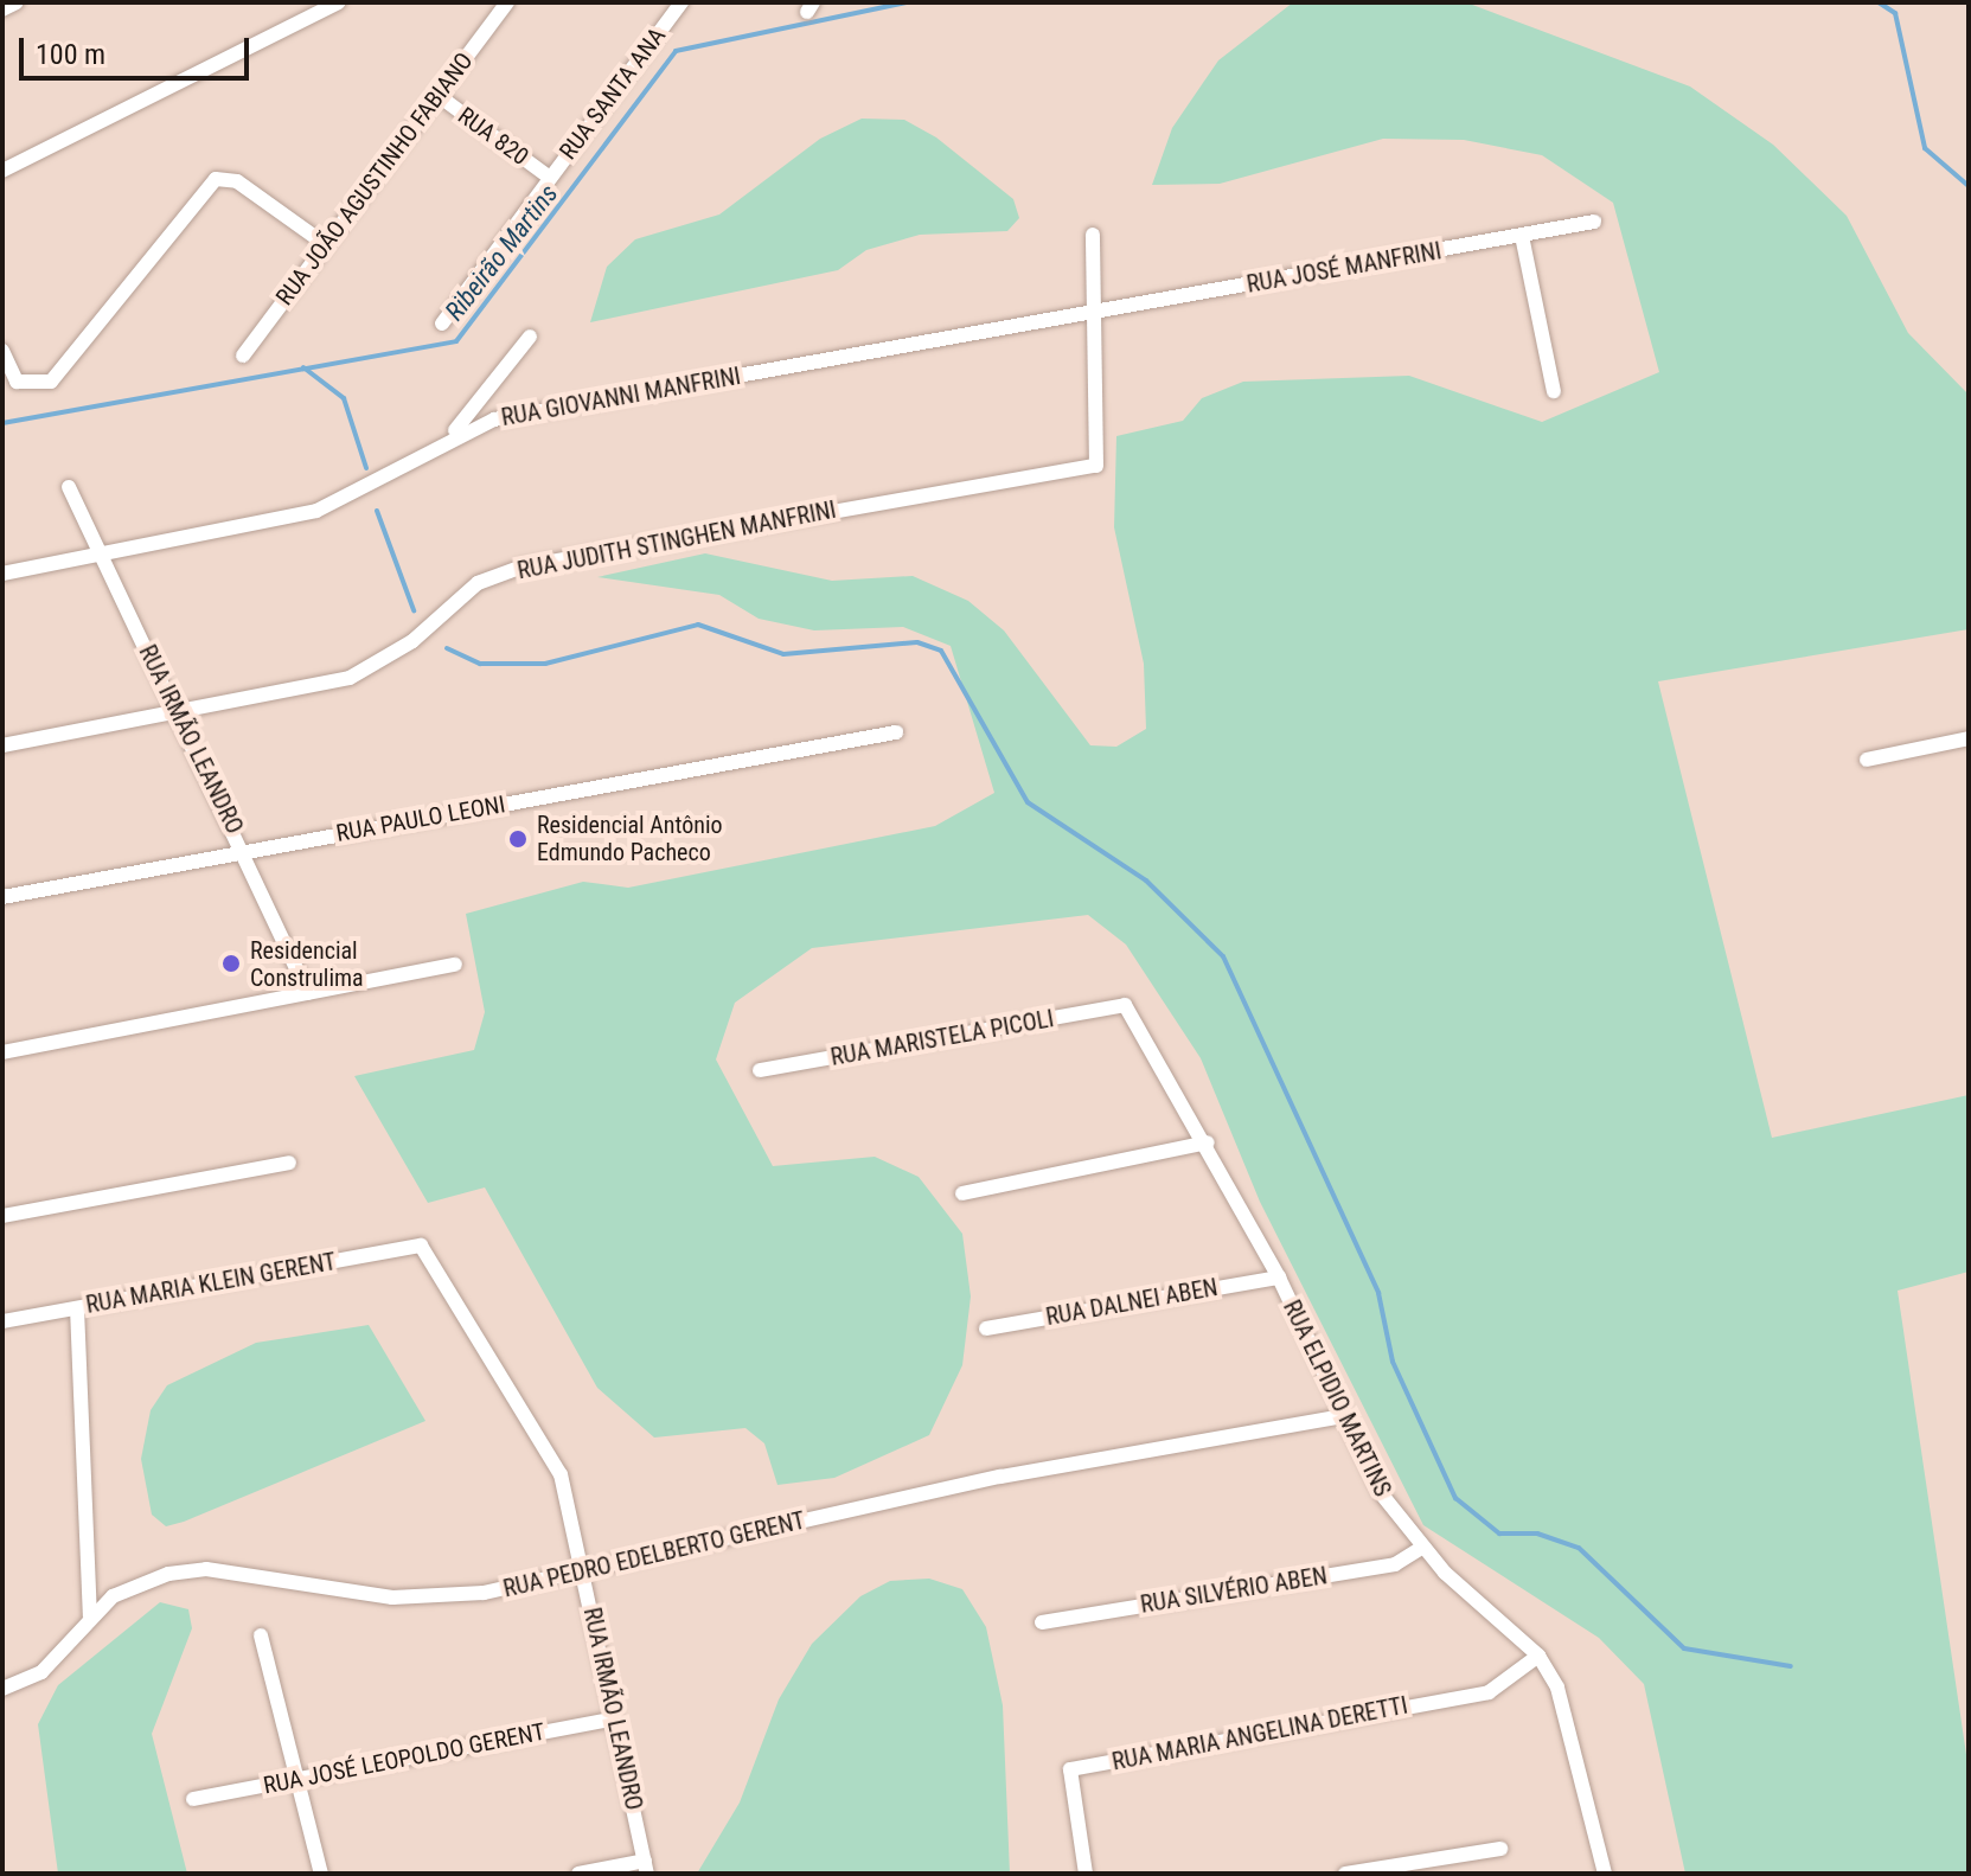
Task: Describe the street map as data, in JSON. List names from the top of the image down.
{
  "streets": {
    "street": [
      "RUA SANTA ANA",
      "RUA 820",
      "RUA JOÃO AGUSTINHO FABIANO",
      "RUA JOSÉ MANFRINI",
      "RUA GIOVANNI MANFRINI",
      "RUA JUDITH STINGHEN MANFRINI",
      "RUA IRMÃO LEANDRO",
      "RUA PAULO LEONI",
      "RUA MARISTELA PICOLI",
      "RUA MARIA KLEIN GERENT",
      "RUA DALNEI ABEN",
      "RUA ELPIDIO MARTINS",
      "RUA PEDRO EDELBERTO GERENT",
      "RUA SILVÉRIO ABEN",
      "RUA MARIA ANGELINA DERETTI",
      "RUA JOSÉ LEOPOLDO GERENT"
    ]
  },
  "crossings": [
    ["RUA SANTA ANA", "RUA 820"],
    ["RUA 820", "RUA JOÃO AGUSTINHO FABIANO"],
    ["RUA JOSÉ MANFRINI", "RUA GIOVANNI MANFRINI"],
    ["RUA JOSÉ MANFRINI", "RUA JUDITH STINGHEN MANFRINI"],
    ["RUA GIOVANNI MANFRINI", "RUA JUDITH STINGHEN MANFRINI"],
    ["RUA GIOVANNI MANFRINI", "RUA IRMÃO LEANDRO"],
    ["RUA JUDITH STINGHEN MANFRINI", "RUA IRMÃO LEANDRO"],
    ["RUA IRMÃO LEANDRO", "RUA PAULO LEONI"],
    ["RUA IRMÃO LEANDRO", "RUA MARIA KLEIN GERENT"],
    ["RUA IRMÃO LEANDRO", "RUA PEDRO EDELBERTO GERENT"],
    ["RUA IRMÃO LEANDRO", "RUA JOSÉ LEOPOLDO GERENT"],
    ["RUA MARISTELA PICOLI", "RUA ELPIDIO MARTINS"],
    ["RUA DALNEI ABEN", "RUA ELPIDIO MARTINS"],
    ["RUA ELPIDIO MARTINS", "RUA PEDRO EDELBERTO GERENT"],
    ["RUA ELPIDIO MARTINS", "RUA SILVÉRIO ABEN"],
    ["RUA ELPIDIO MARTINS", "RUA MARIA ANGELINA DERETTI"]
  ],
  "water": ["Ribeirão Martins"],
  "places": ["Residencial Antônio Edmundo Pacheco", "Residencial Construlima"],
  "scale_bar": "100 m"
}
